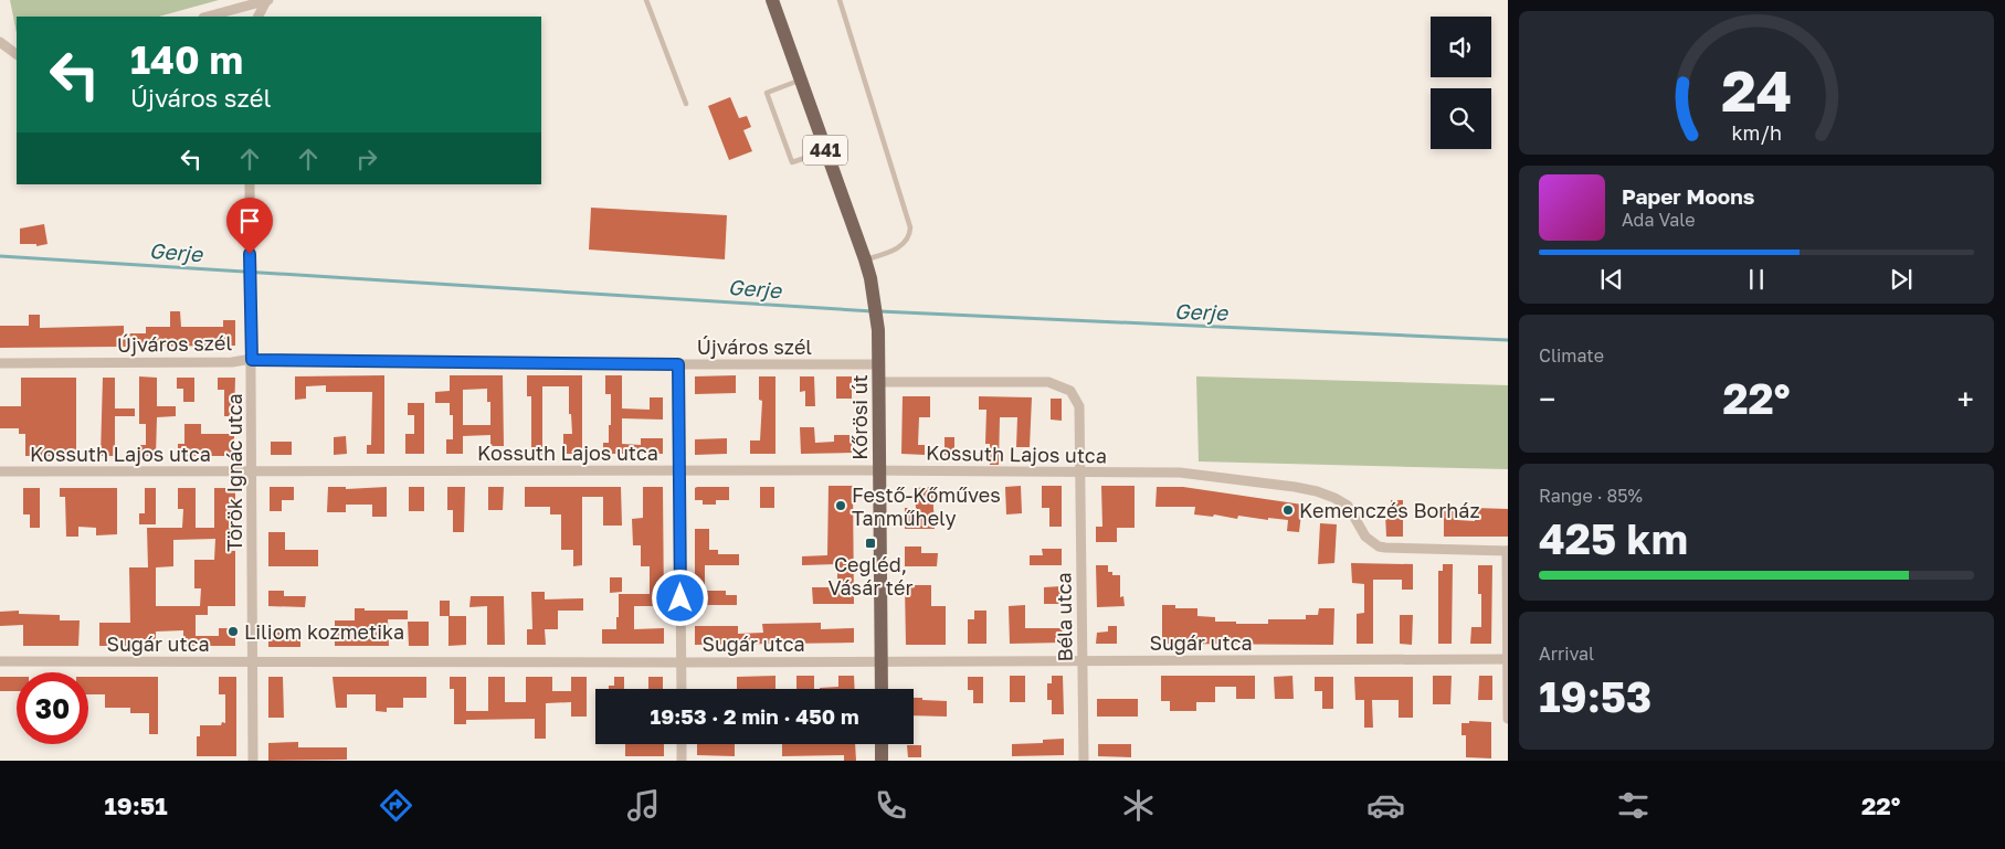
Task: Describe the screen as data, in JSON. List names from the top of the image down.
{
  "streets": {
    "main road": ["441", "Kőrösi út"],
    "street": [
      "Újváros szél",
      "Kossuth Lajos utca",
      "Török Ignác utca",
      "Béla utca",
      "Sugár utca"
    ]
  },
  "crossings": [
    ["441", "Kőrösi út"],
    ["Újváros szél", "Kőrösi út"],
    ["Újváros szél", "Török Ignác utca"],
    ["Kőrösi út", "Kossuth Lajos utca"],
    ["Kőrösi út", "Sugár utca"],
    ["Kossuth Lajos utca", "Török Ignác utca"],
    ["Kossuth Lajos utca", "Béla utca"],
    ["Török Ignác utca", "Sugár utca"],
    ["Béla utca", "Sugár utca"]
  ],
  "water": ["Gerje"],
  "places": {
    "other": ["Festő-Kőműves Tanműhely", "Kemenczés Borház", "Liliom kozmetika"],
    "transit": ["Cegléd, Vásár tér"]
  },
  "page": {
    "turn": ["140 m", "Újváros szél"],
    "song": ["Paper Moons", "Ada Vale"],
    "tile": [
      "Climate",
      ["Range · 85%", "425 km"],
      ["Arrival", "19:53"]
    ],
    "heat": ["−", "22°", "+"],
    "limit": "30",
    "trip": "19:53 · 2 min · 450 m",
    "tabs": ["19:51", "22°"],
    "gauge": ["24", "km/h"]
  }
}
